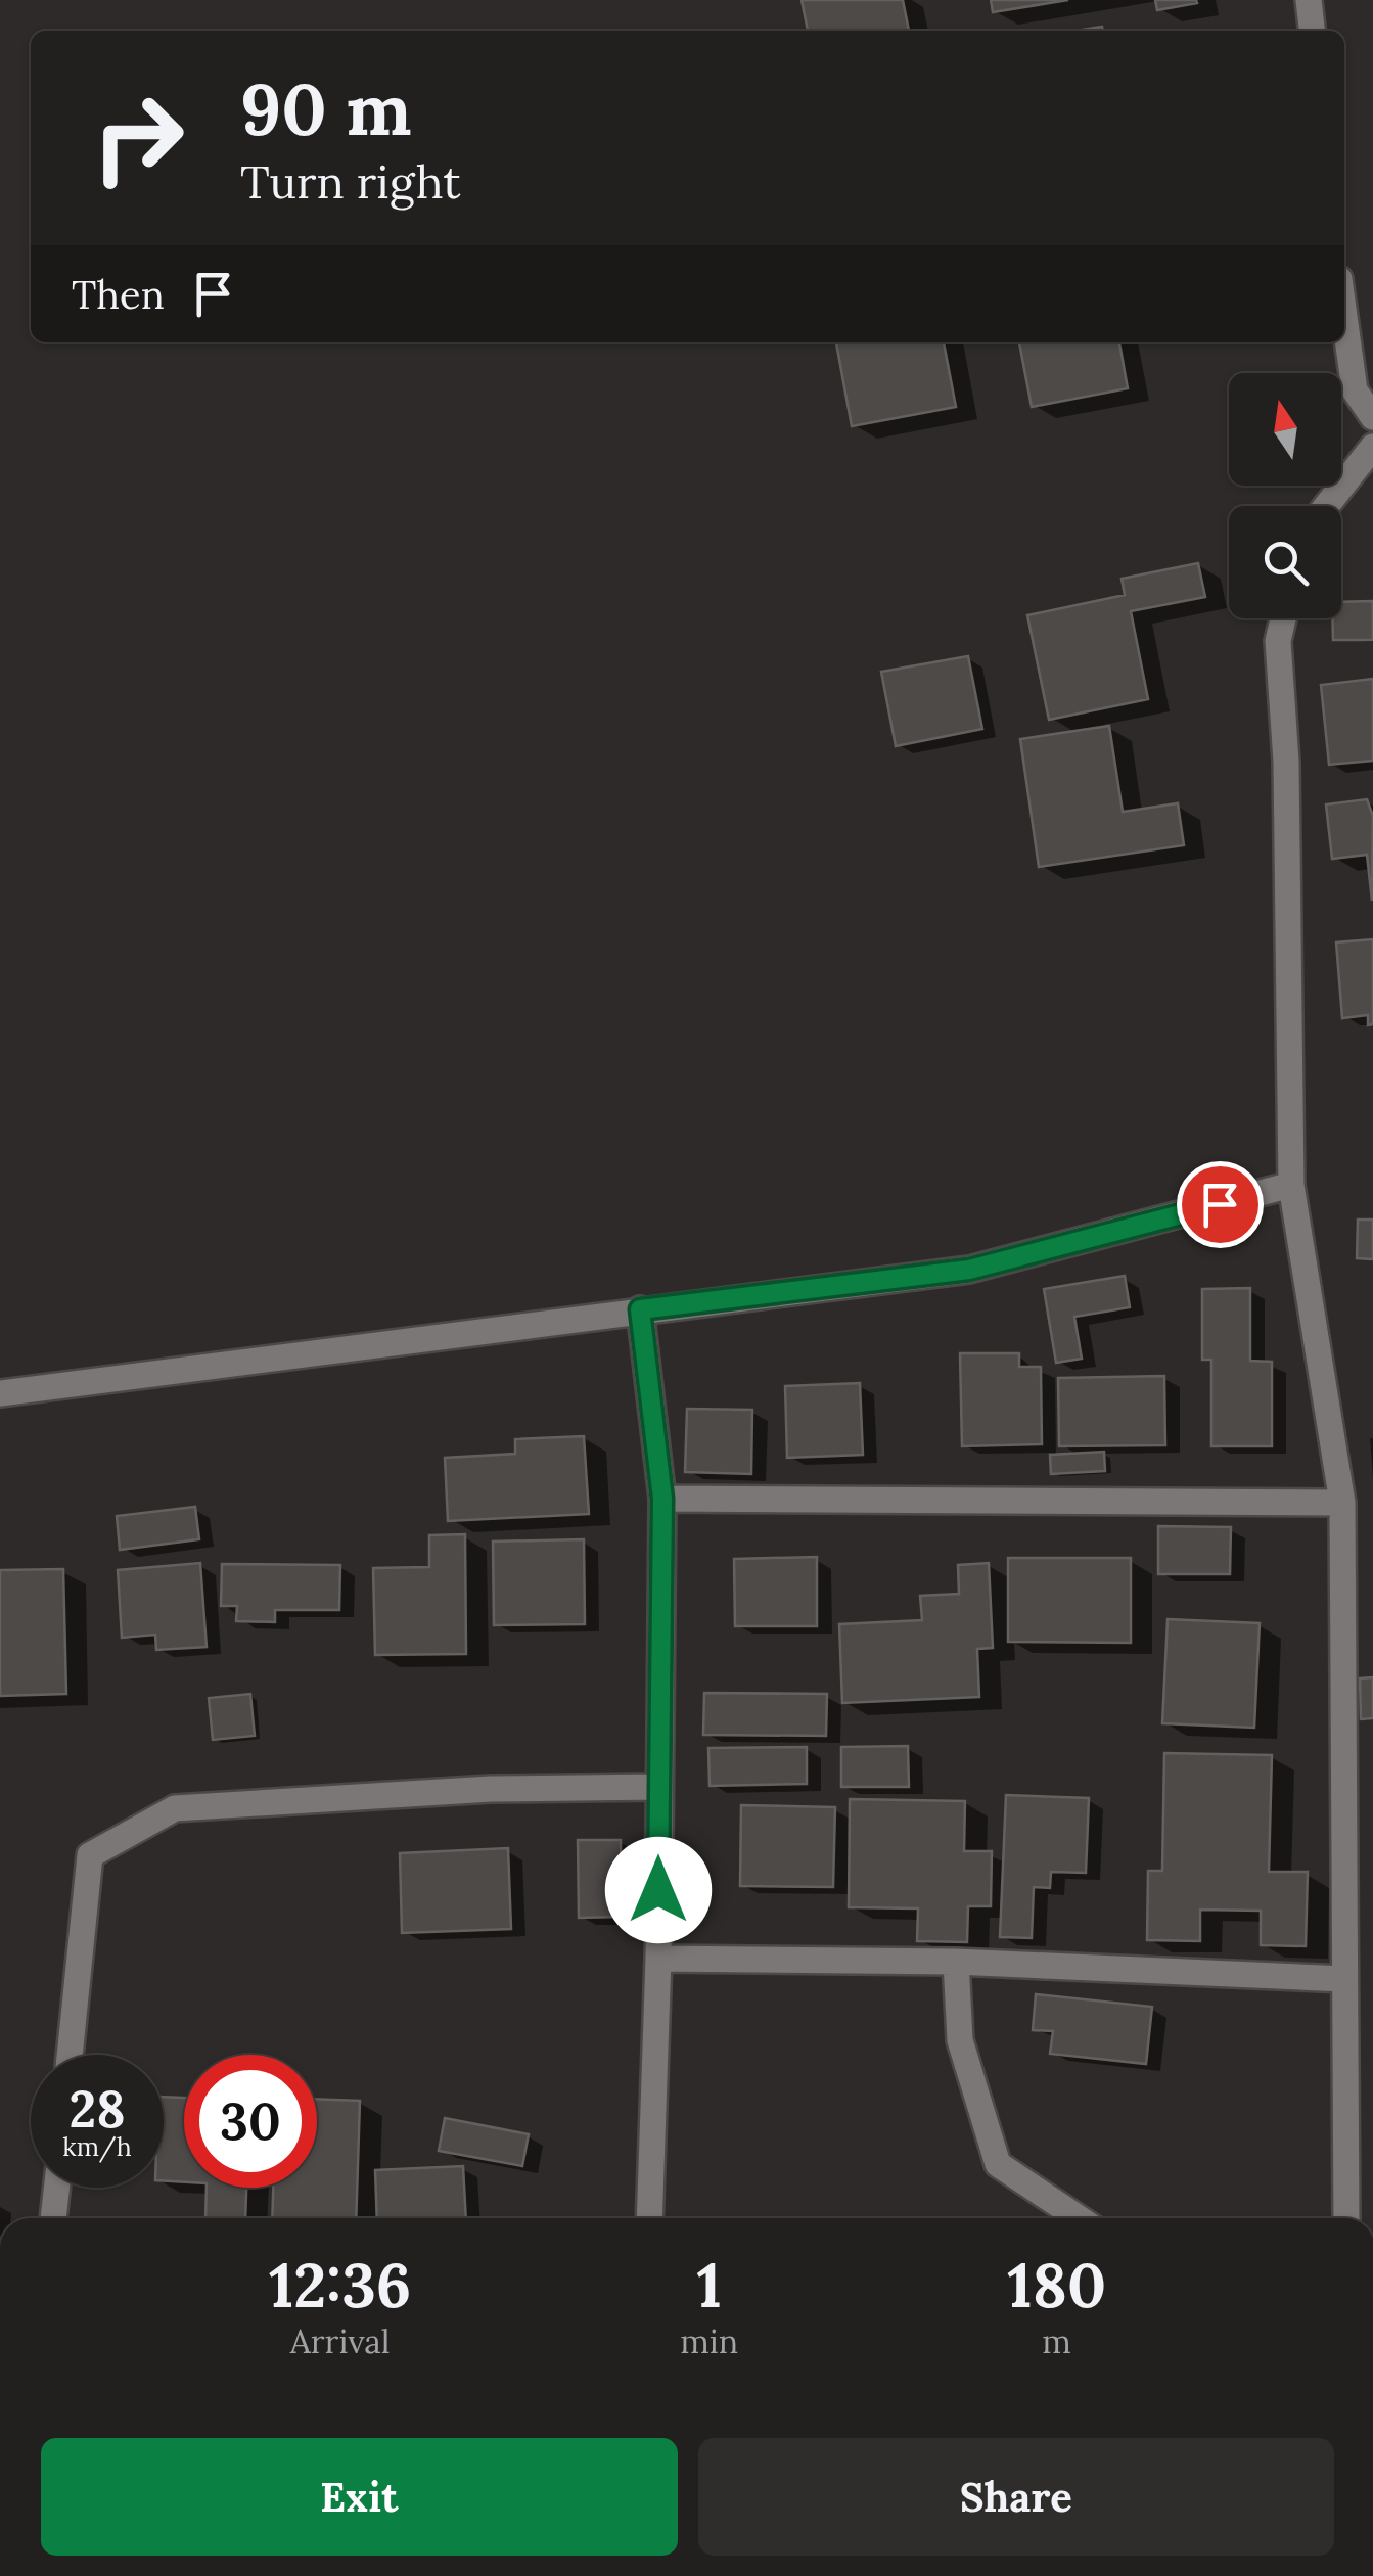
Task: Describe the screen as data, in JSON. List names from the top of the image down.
{
  "north": "top",
  "page": {
    "turn": ["90 m", "Turn right"],
    "then": "Then",
    "speed": "28 km/h",
    "limit": "30",
    "eta": [
      "12:36",
      "Arrival",
      "1",
      "min",
      "180",
      "m"
    ],
    "buttons": ["Exit", "Share"]
  }
}
